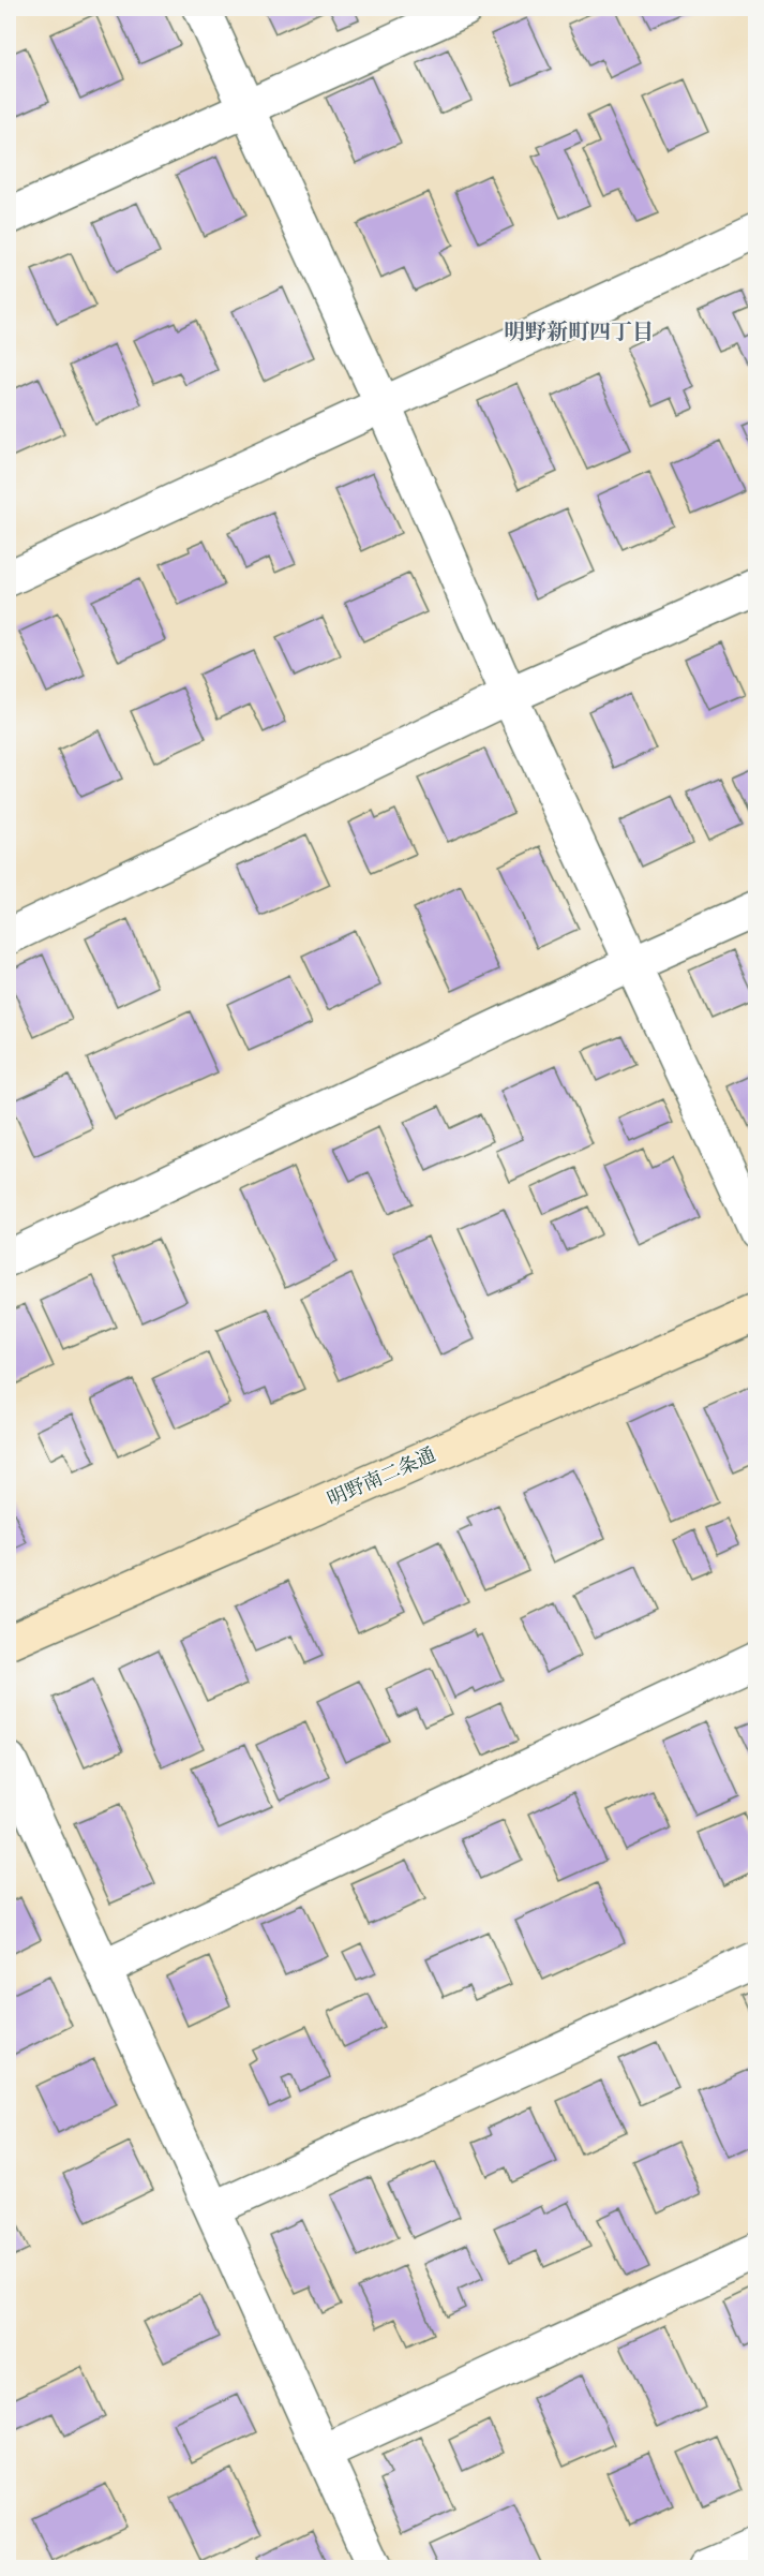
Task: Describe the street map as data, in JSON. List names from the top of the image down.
{
  "streets": {
    "street": ["明野南二条通"]
  },
  "districts": ["明野新町四丁目"]
}
